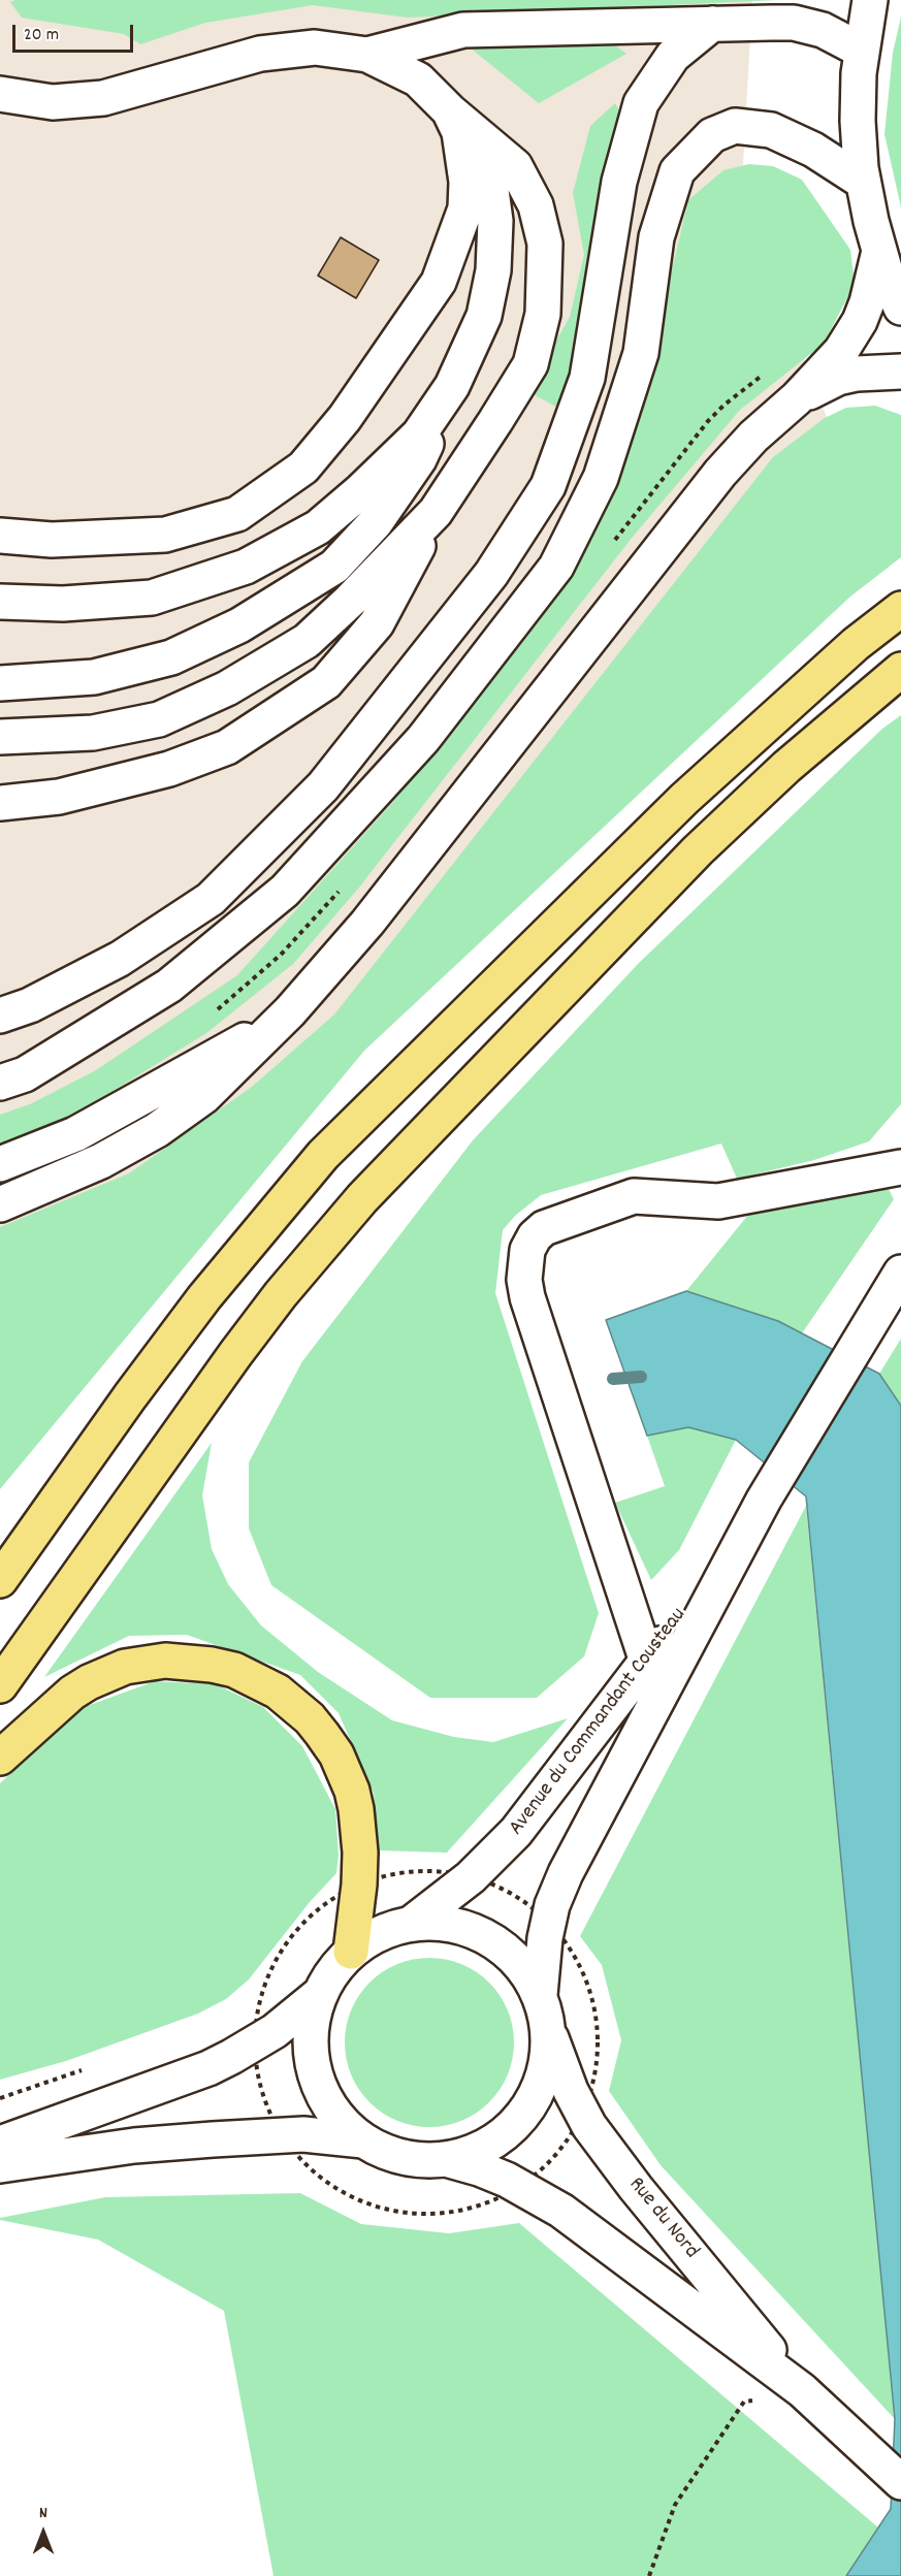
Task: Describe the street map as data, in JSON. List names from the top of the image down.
{
  "streets": {
    "street": ["Avenue du Commandant Cousteau", "Rue du Nord"]
  },
  "scale_bar": "20 m",
  "north": "top"
}
